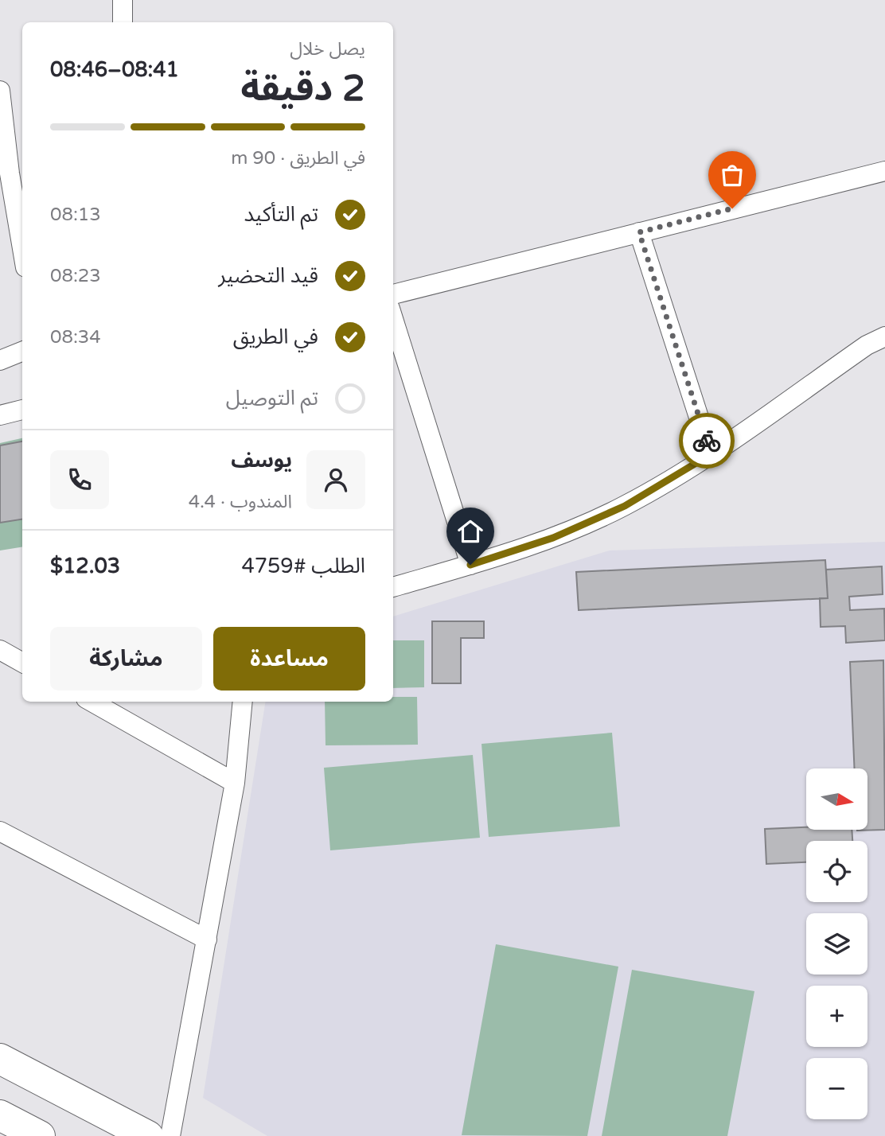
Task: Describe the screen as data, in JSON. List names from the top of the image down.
{
  "north": "right",
  "page": {
    "heading": ["2 دقيقة", "يصل خلال", "08:41–08:46"],
    "panel": [
      "يوسف",
      "المندوب · 4.4",
      "الطلب #4759",
      "$12.03"
    ],
    "bar": "في الطريق · 90 m",
    "list": [
      ["تم التأكيد", "08:13"],
      ["قيد التحضير", "08:23"],
      ["في الطريق", "08:34"],
      "تم التوصيل"
    ],
    "buttons": ["مساعدة", "مشاركة"],
    "map_buttons": ["+", "−"]
  }
}
